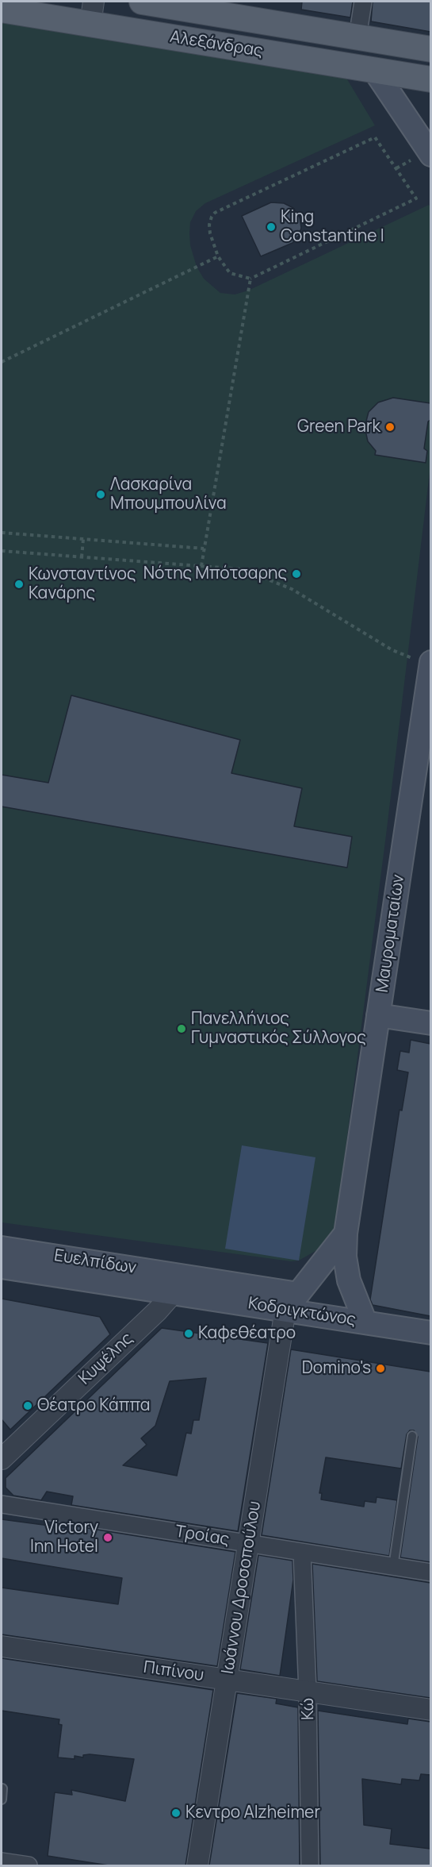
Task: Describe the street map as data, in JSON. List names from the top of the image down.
{
  "streets": {
    "main road": [
      "Αλεξάνδρας",
      "Μαυροματαίων",
      "Ευελπίδων",
      "Κοδριγκτώνος"
    ],
    "street": [
      "Κυψέλης",
      "Τροίας",
      "Ιωάννου Δροσοπούλου",
      "Πιπίνου",
      "Κώ"
    ]
  },
  "crossings": [
    ["Μαυροματαίων", "Κοδριγκτώνος"],
    ["Μαυροματαίων", "Ιωάννου Δροσοπούλου"],
    ["Ευελπίδων", "Κοδριγκτώνος"],
    ["Ευελπίδων", "Κυψέλης"],
    ["Κοδριγκτώνος", "Κυψέλης"],
    ["Κοδριγκτώνος", "Ιωάννου Δροσοπούλου"],
    ["Τροίας", "Ιωάννου Δροσοπούλου"],
    ["Τροίας", "Κώ"],
    ["Ιωάννου Δροσοπούλου", "Πιπίνου"],
    ["Πιπίνου", "Κώ"]
  ],
  "places": [
    "King Constantine I",
    "Green Park",
    "Λασκαρίνα Μπουμπουλίνα",
    "Νότης Μπότσαρης",
    "Κωνσταντίνος Κανάρης",
    "Πανελλήνιος Γυμναστικός Σύλλογος",
    "Καφεθέατρο",
    "Domino's",
    "Θέατρο Κάππα",
    "Victory Inn Hotel",
    "Κεντρο Alzheimer"
  ]
}
